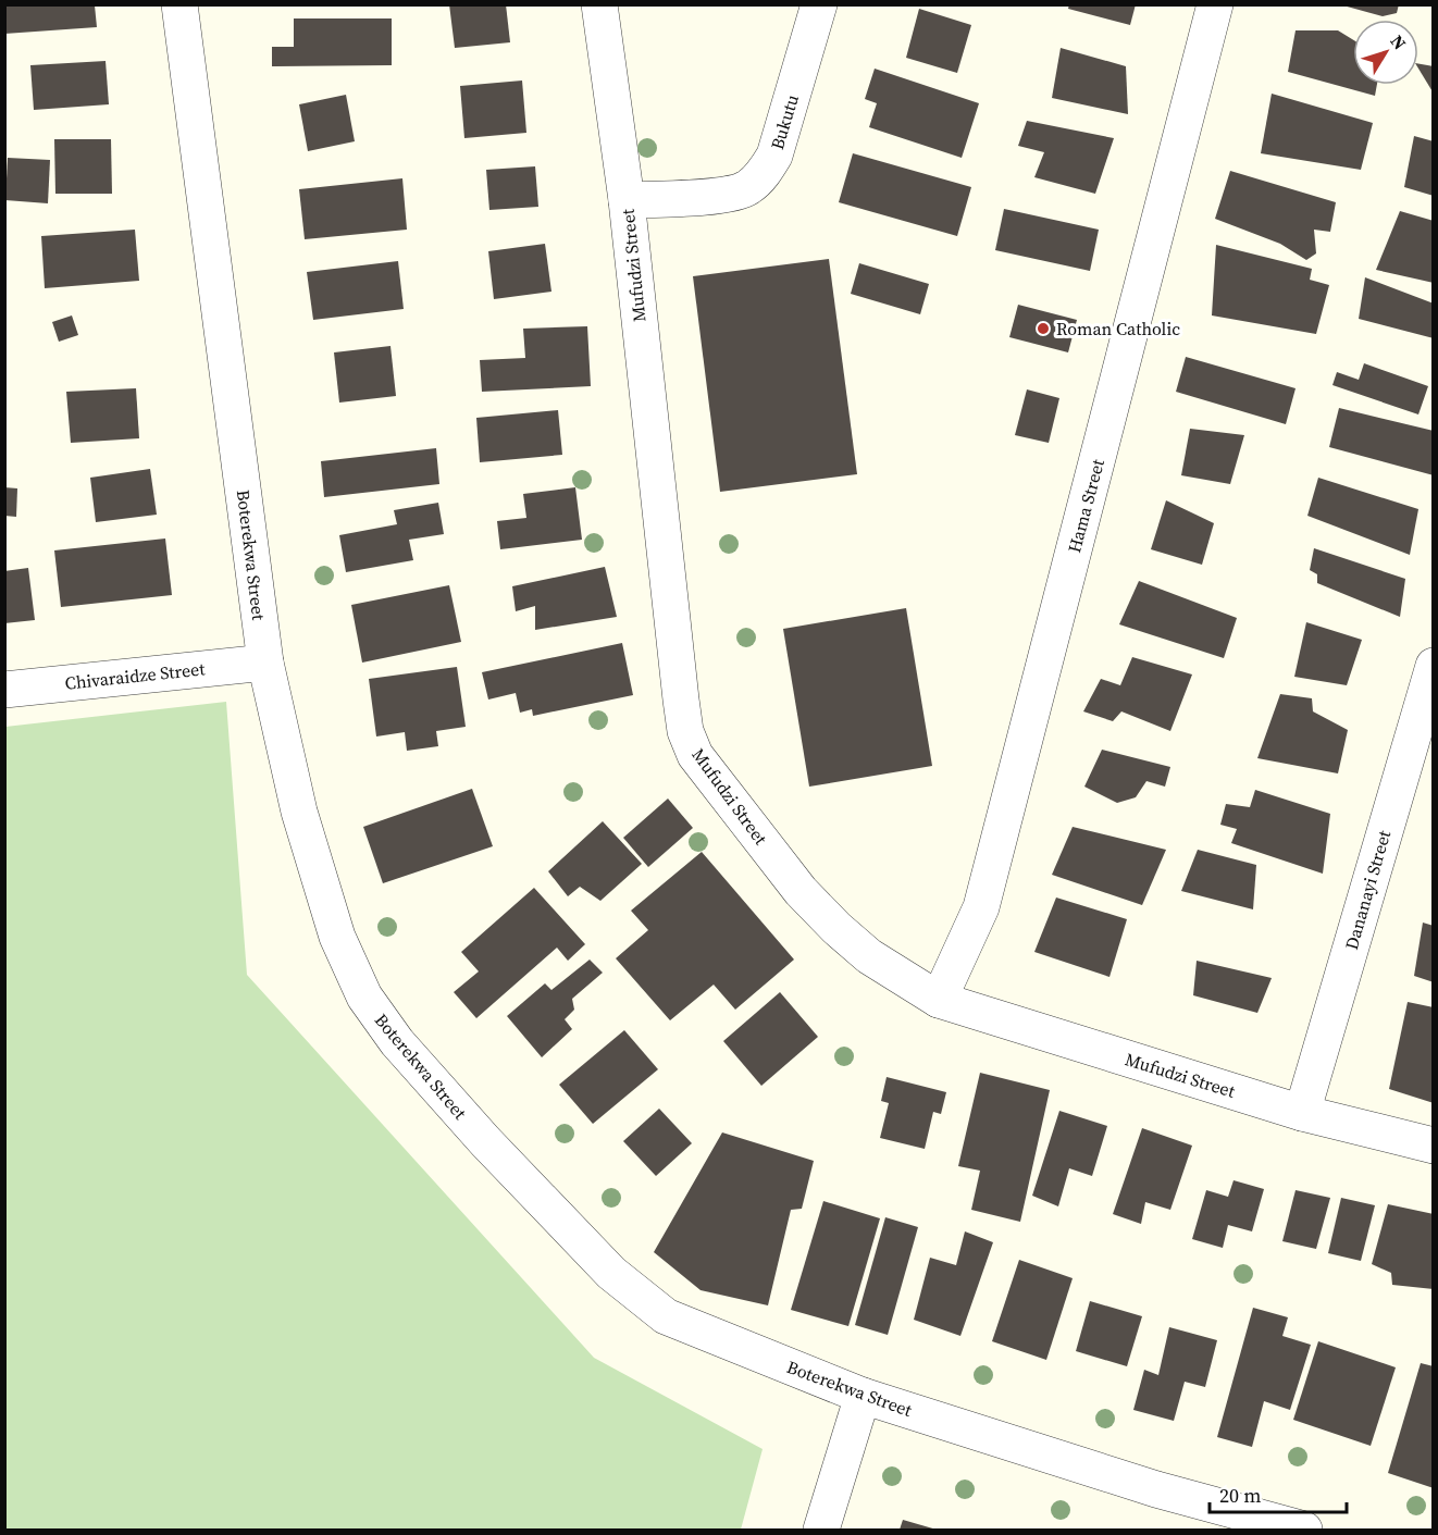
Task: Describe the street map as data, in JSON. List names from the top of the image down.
{
  "streets": {
    "street": [
      "Bukutu",
      "Mufudzi Street",
      "Hama Street",
      "Boterekwa Street",
      "Chivaraidze Street",
      "Dananayi Street"
    ]
  },
  "crossings": [
    ["Bukutu", "Mufudzi Street"],
    ["Mufudzi Street", "Hama Street"],
    ["Mufudzi Street", "Dananayi Street"],
    ["Boterekwa Street", "Chivaraidze Street"]
  ],
  "places": ["Roman Catholic"],
  "scale_bar": "20 m",
  "north": "top right"
}
